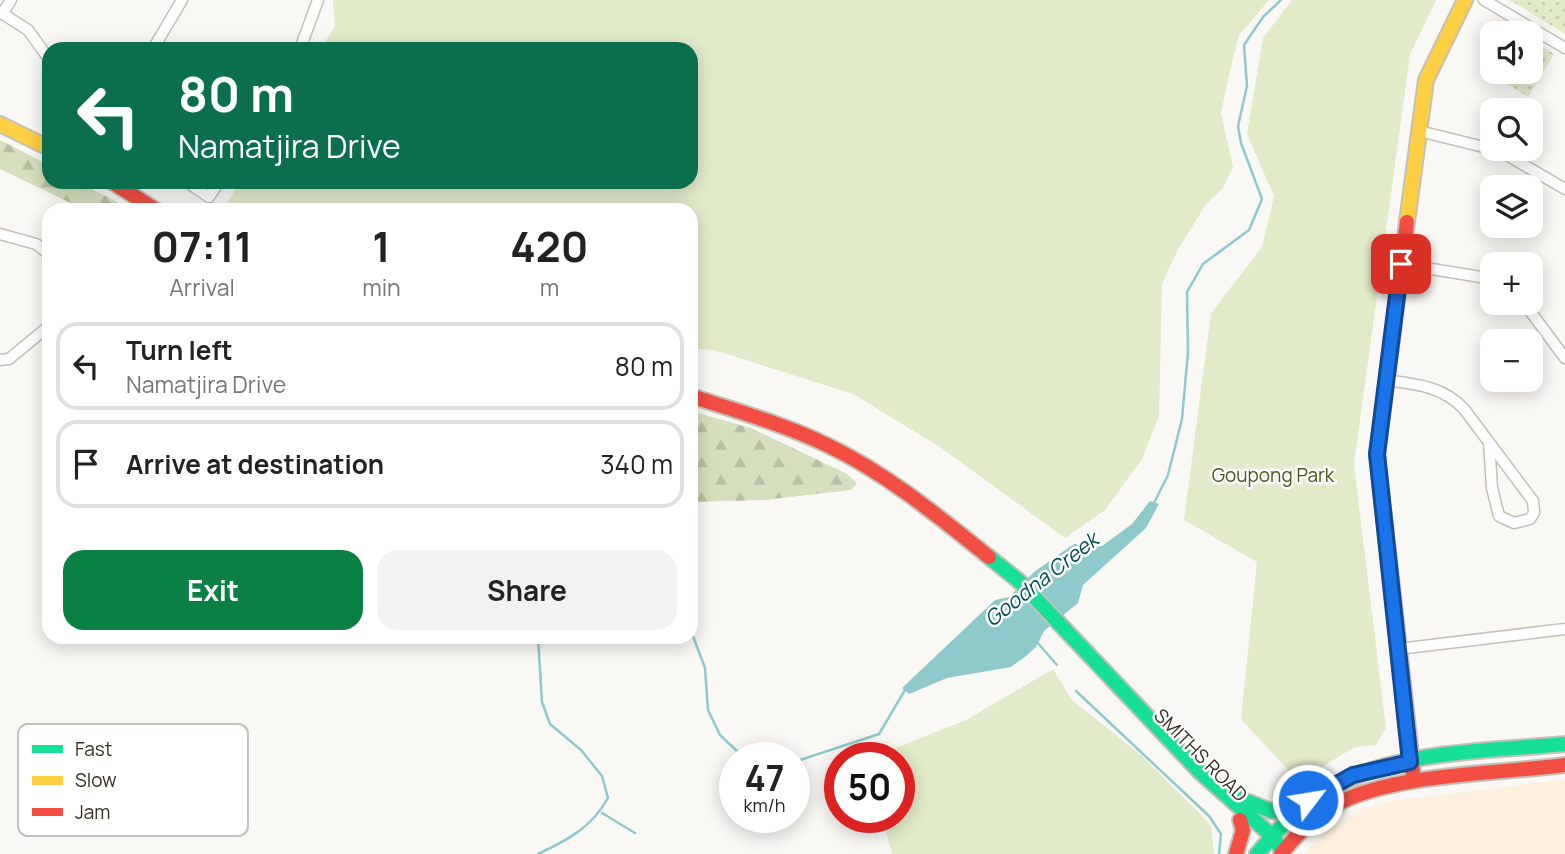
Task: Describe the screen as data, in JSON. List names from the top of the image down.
{
  "streets": {
    "street": ["SMITHS ROAD"]
  },
  "water": ["Goodna Creek"],
  "parks": ["Goupong Park"],
  "legend": ["Fast", "Slow", "Jam"],
  "page": {
    "map_buttons": ["+", "−"],
    "turn": ["80 m", "Namatjira Drive"],
    "eta": [
      "07:11",
      "Arrival",
      "1",
      "min",
      "420",
      "m"
    ],
    "list": [
      {
        "name": "Turn left",
        "note": "Namatjira Drive",
        "value": "80 m"
      },
      {
        "name": "Arrive at destination",
        "value": "340 m"
      }
    ],
    "buttons": ["Exit", "Share"],
    "speed": "47 km/h",
    "limit": "50"
  }
}
